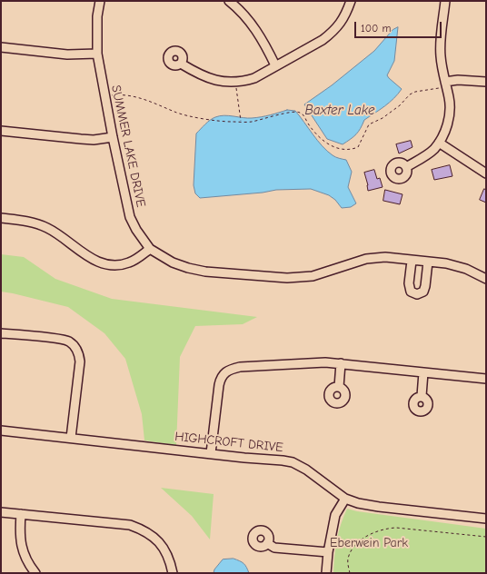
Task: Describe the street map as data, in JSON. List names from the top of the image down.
{
  "streets": {
    "street": ["SUMMER LAKE DRIVE", "HIGHCROFT DRIVE"]
  },
  "water": ["Baxter Lake"],
  "parks": ["Eberwein Park"],
  "scale_bar": "100 m"
}
